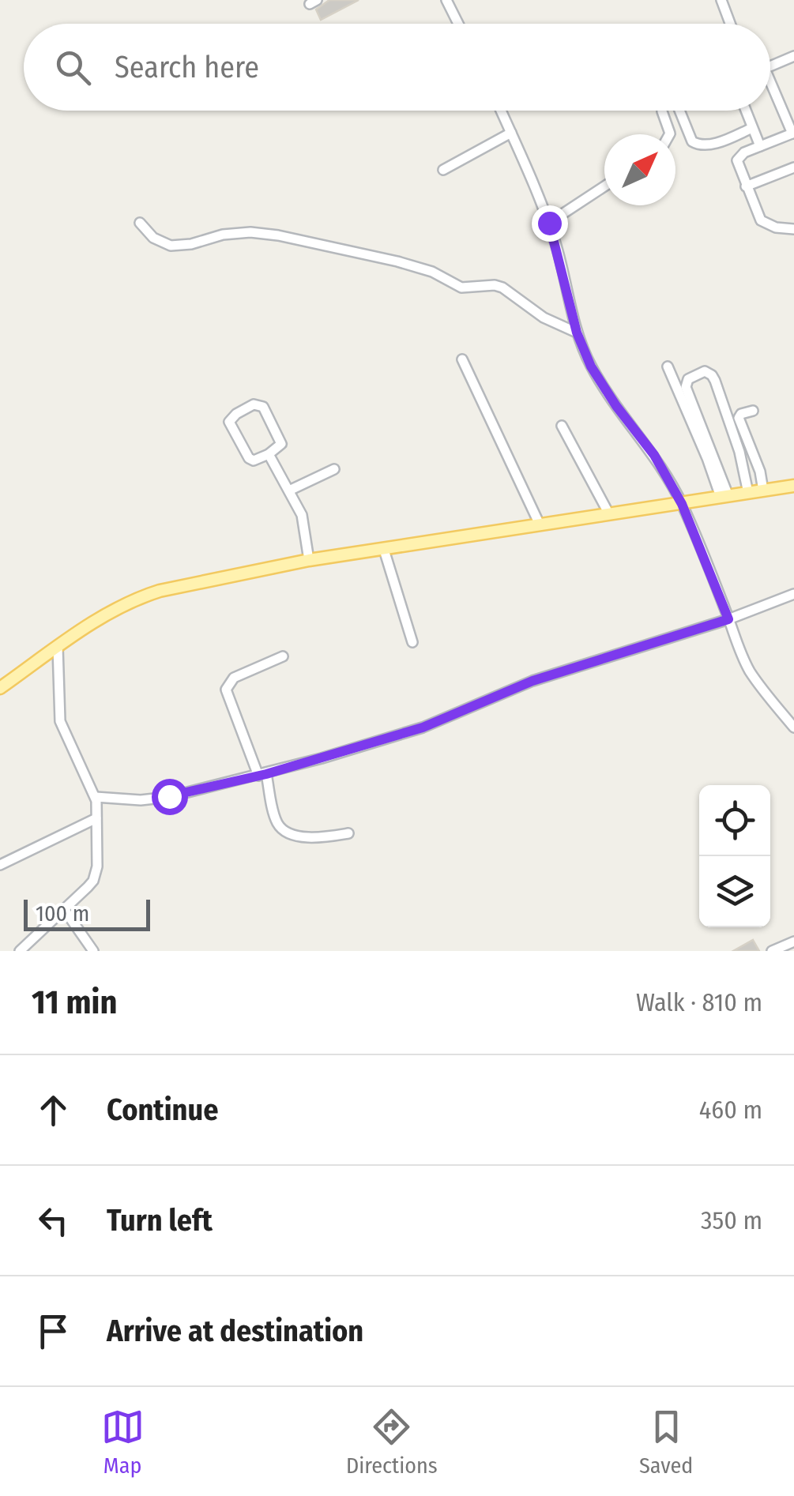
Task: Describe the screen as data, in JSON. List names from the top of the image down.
{
  "scale_bar": "100 m",
  "north": "top right",
  "page": {
    "search": "Search here",
    "scale": "100 m",
    "heading": ["11 min", "Walk · 810 m"],
    "list": [
      ["Continue", "460 m"],
      ["Turn left", "350 m"],
      "Arrive at destination"
    ],
    "nav": ["Map", "Directions", "Saved"]
  }
}
